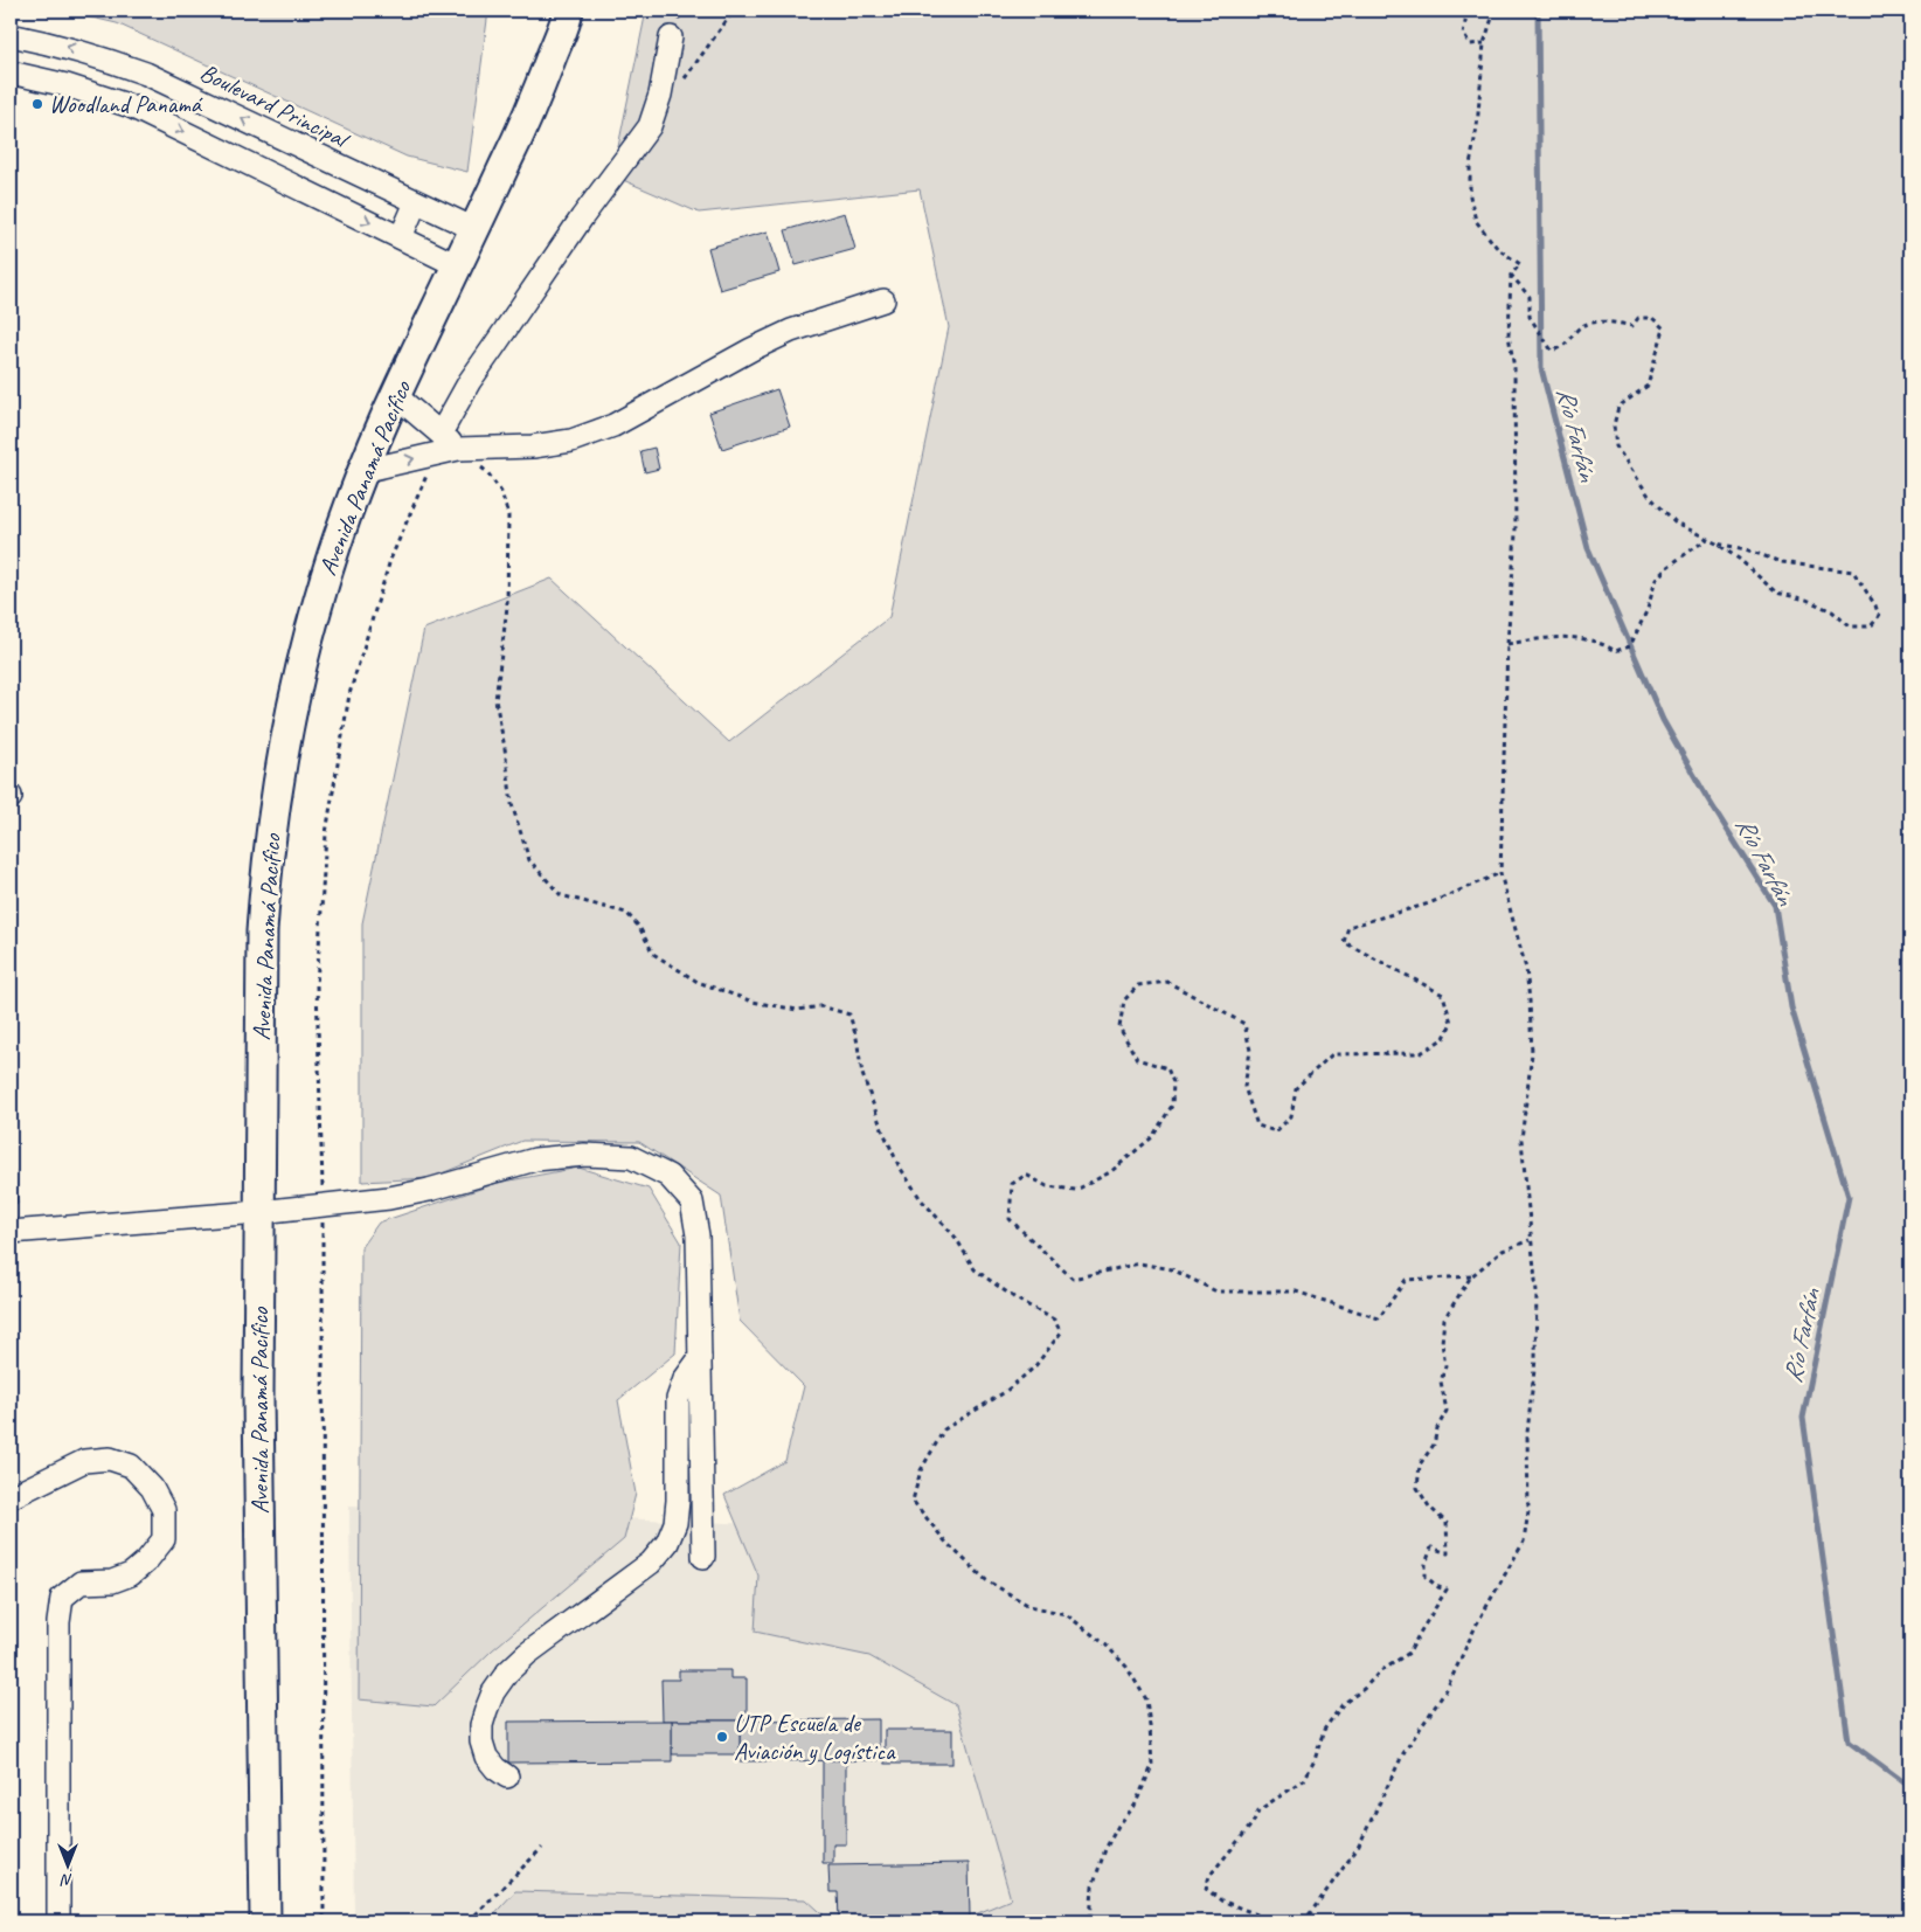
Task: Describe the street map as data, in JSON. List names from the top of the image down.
{
  "streets": {
    "main road": ["Avenida Panamá Pacífico"],
    "street": ["Boulevard Principal"]
  },
  "crossings": [
    ["Boulevard Principal", "Avenida Panamá Pacífico"]
  ],
  "water": ["Río Farfán"],
  "places": ["Woodland Panamá", "UTP Escuela de Aviación y Logística"],
  "north": "bottom"
}
